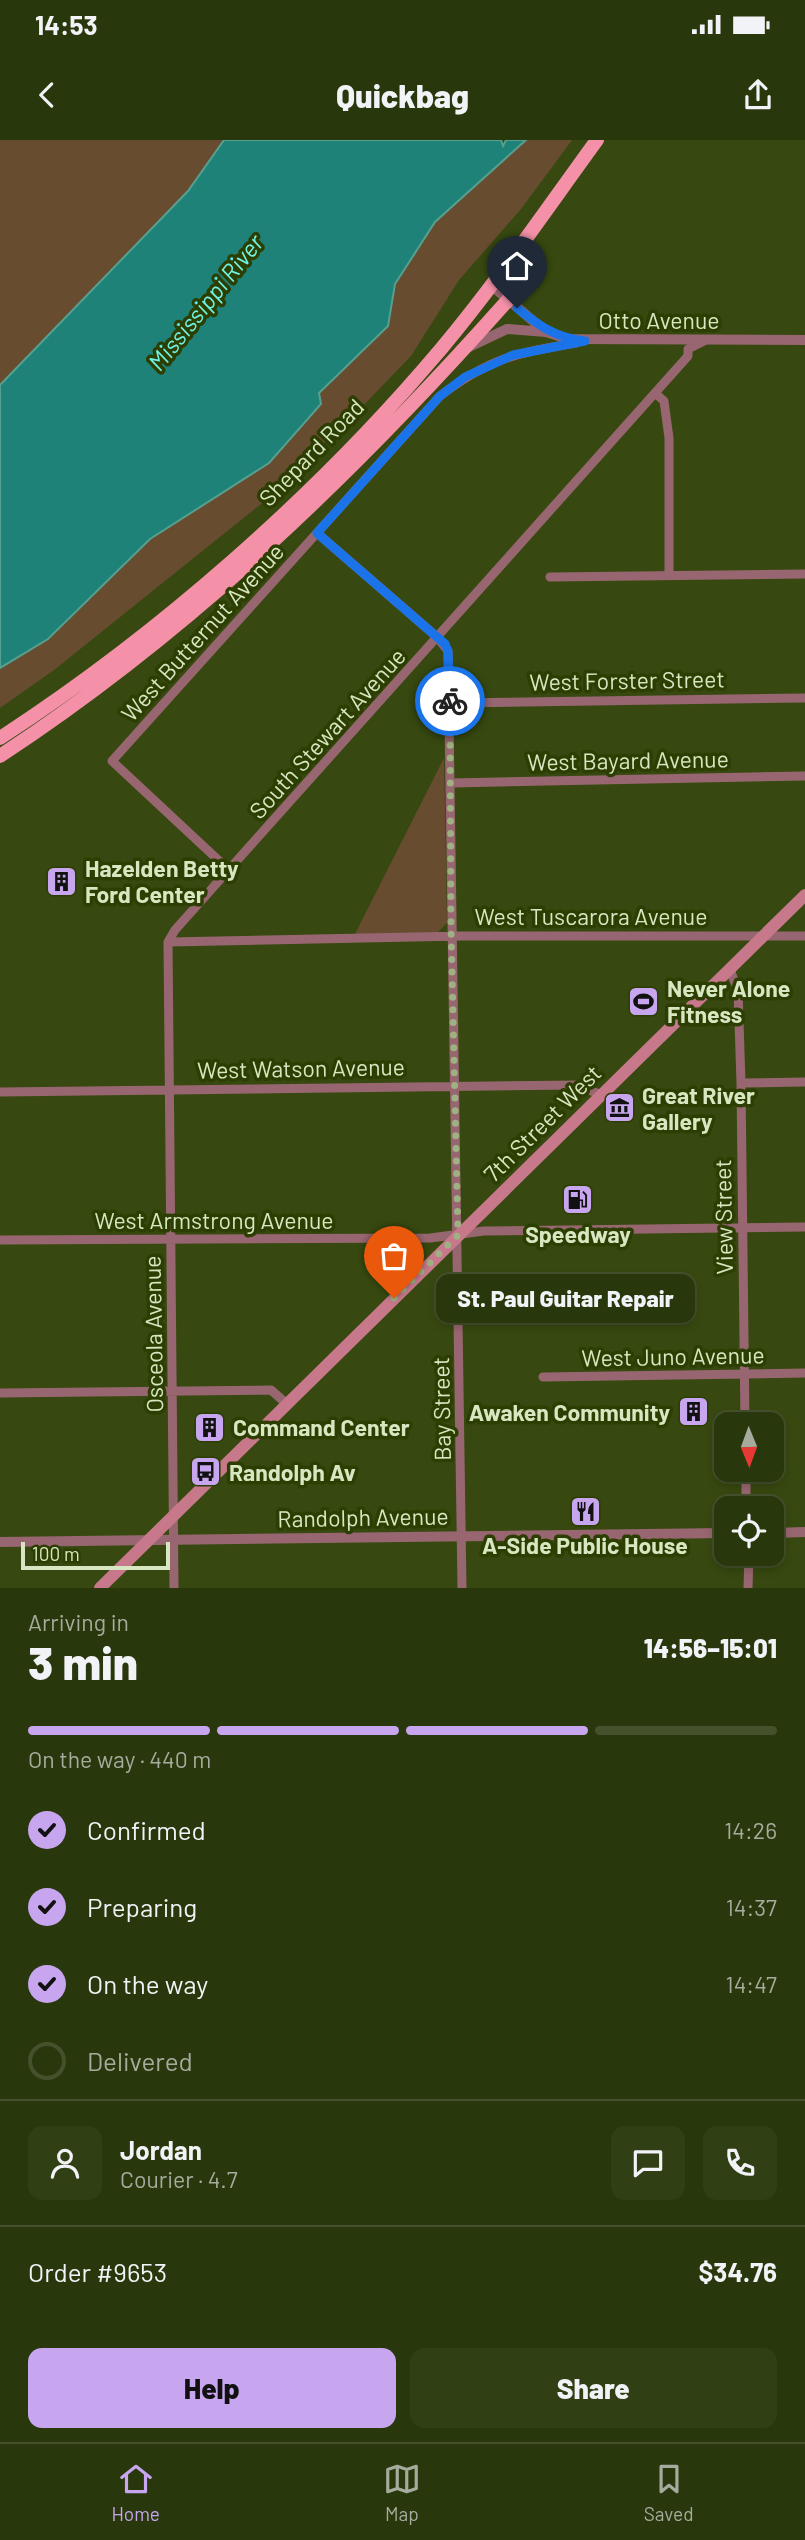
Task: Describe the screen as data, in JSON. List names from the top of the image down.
{
  "streets": {
    "highway": ["Shepard Road"],
    "main road": ["7th Street West"],
    "street": [
      "Otto Avenue",
      "West Butternut Avenue",
      "West Forster Street",
      "South Stewart Avenue",
      "West Bayard Avenue",
      "West Tuscarora Avenue",
      "West Watson Avenue",
      "View Street",
      "West Armstrong Avenue",
      "Osceola Avenue",
      "West Juno Avenue",
      "Bay Street",
      "Randolph Avenue"
    ]
  },
  "crossings": [
    ["Otto Avenue", "Shepard Road"],
    ["Otto Avenue", "West Butternut Avenue"],
    ["Otto Avenue", "South Stewart Avenue"],
    ["West Butternut Avenue", "South Stewart Avenue"],
    ["West Butternut Avenue", "Bay Street"],
    ["West Forster Street", "Bay Street"],
    ["South Stewart Avenue", "West Tuscarora Avenue"],
    ["South Stewart Avenue", "Osceola Avenue"],
    ["South Stewart Avenue", "Bay Street"],
    ["West Bayard Avenue", "Bay Street"],
    ["West Tuscarora Avenue", "7th Street West"],
    ["West Tuscarora Avenue", "Osceola Avenue"],
    ["West Tuscarora Avenue", "Bay Street"],
    ["West Watson Avenue", "7th Street West"],
    ["West Watson Avenue", "Osceola Avenue"],
    ["West Watson Avenue", "Bay Street"],
    ["7th Street West", "View Street"],
    ["7th Street West", "West Armstrong Avenue"],
    ["7th Street West", "Osceola Avenue"],
    ["7th Street West", "Bay Street"],
    ["7th Street West", "Randolph Avenue"],
    ["View Street", "West Armstrong Avenue"],
    ["View Street", "West Juno Avenue"],
    ["West Armstrong Avenue", "Osceola Avenue"],
    ["West Armstrong Avenue", "Bay Street"],
    ["Osceola Avenue", "Randolph Avenue"],
    ["Bay Street", "Randolph Avenue"]
  ],
  "water": ["Mississippi River"],
  "places": {
    "building": ["Hazelden Betty Ford Center", "Awaken Community", "Command Center"],
    "sports": ["Never Alone Fitness"],
    "museum": ["Great River Gallery"],
    "fuel station": ["Speedway"],
    "other": ["St. Paul Guitar Repair"],
    "bus stop": ["Randolph Av"],
    "restaurant": ["A-Side Public House"]
  },
  "scale_bar": "100 m",
  "north": "bottom",
  "page": {
    "status": "14:53",
    "header": "Quickbag",
    "bubble": "St. Paul Guitar Repair",
    "scale": "100 m",
    "heading": ["3 min", "Arriving in", "14:56–15:01"],
    "panel": [
      "Jordan",
      "Courier · 4.7",
      "Order #9653",
      "$34.76"
    ],
    "bar": "On the way · 440 m",
    "list": [
      ["Confirmed", "14:26"],
      ["Preparing", "14:37"],
      ["On the way", "14:47"],
      "Delivered"
    ],
    "buttons": ["Help", "Share"],
    "tabs": ["Home", "Map", "Saved"]
  }
}
